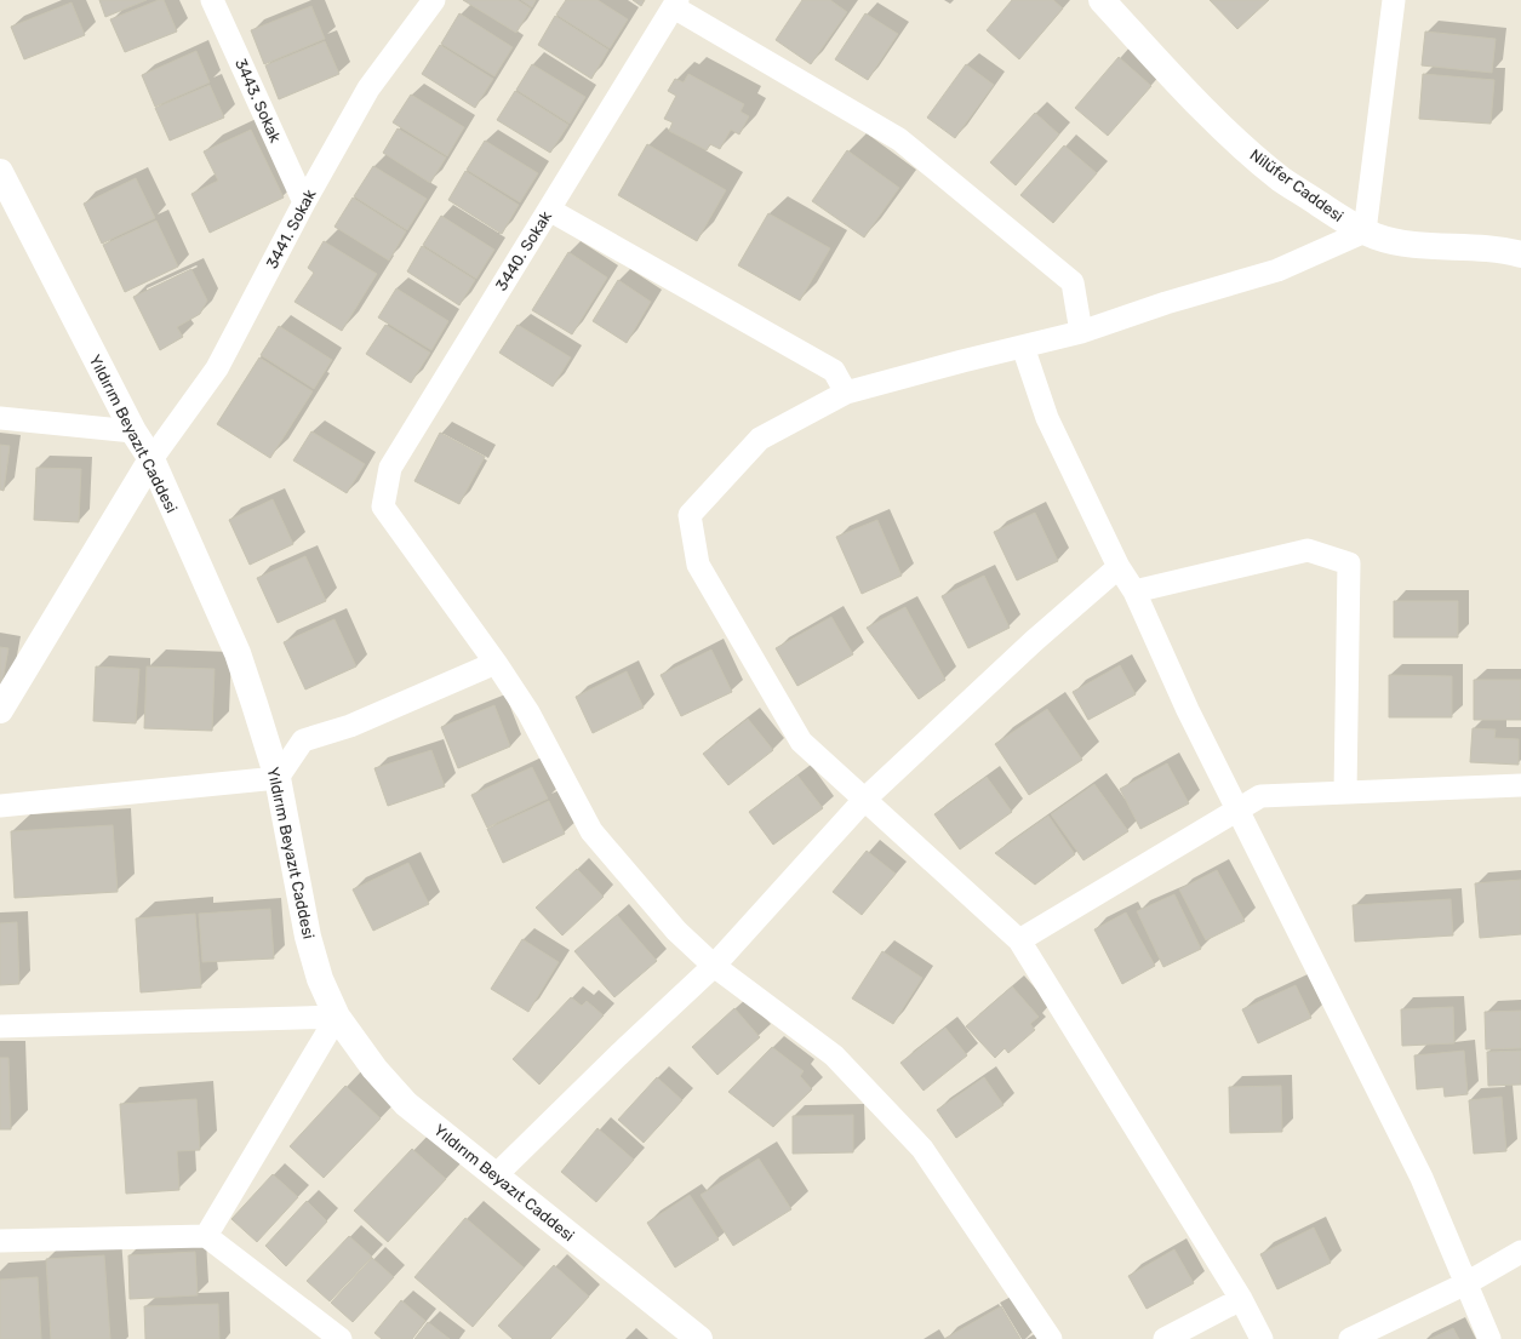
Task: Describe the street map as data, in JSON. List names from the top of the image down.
{
  "streets": {
    "main road": ["Nilüfer Caddesi", "Yıldırım Beyazıt Caddesi"],
    "street": ["3443. Sokak", "3441. Sokak", "3440. Sokak"]
  },
  "crossings": [
    ["3443. Sokak", "3441. Sokak"],
    ["3441. Sokak", "Yıldırım Beyazıt Caddesi"]
  ]
}
